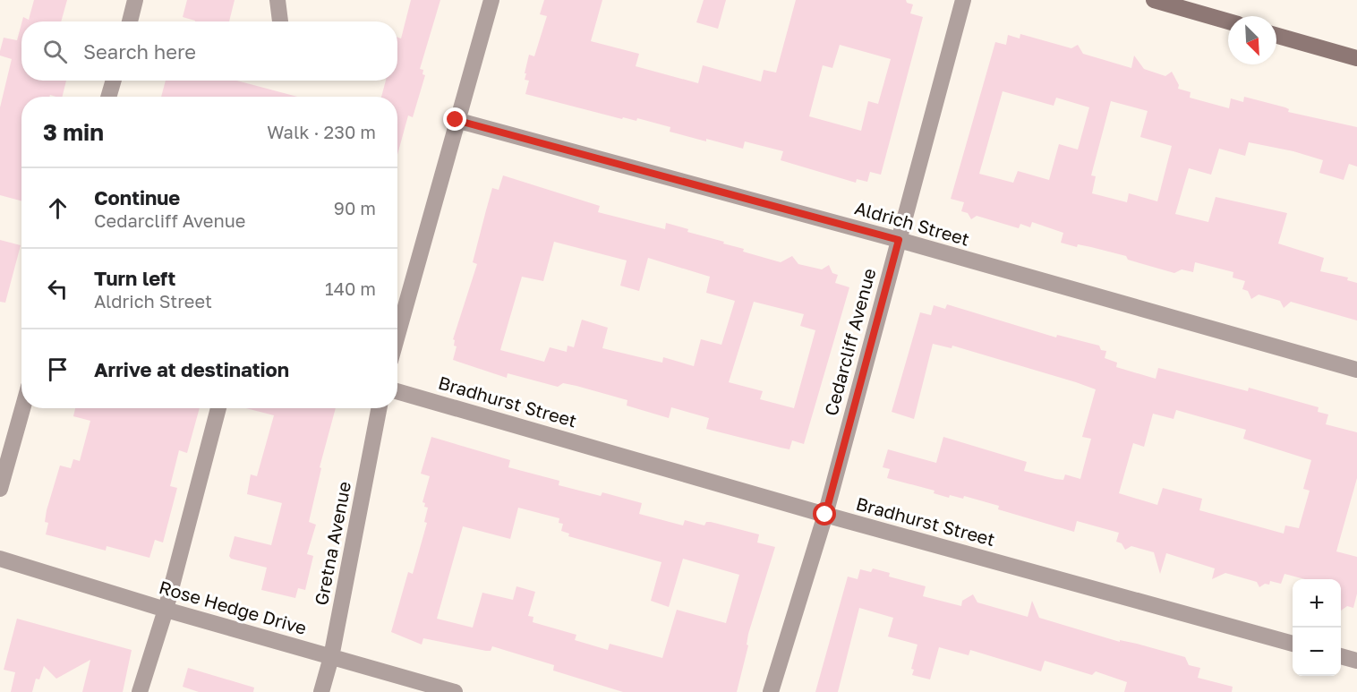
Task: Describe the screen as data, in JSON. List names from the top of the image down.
{
  "streets": {
    "street": [
      "Aldrich Street",
      "Cedarcliff Avenue",
      "Bradhurst Street",
      "Gretna Avenue",
      "Rose Hedge Drive"
    ]
  },
  "crossings": [
    ["Aldrich Street", "Cedarcliff Avenue"],
    ["Cedarcliff Avenue", "Bradhurst Street"],
    ["Gretna Avenue", "Rose Hedge Drive"]
  ],
  "north": "bottom right",
  "page": {
    "search": "Search here",
    "heading": ["3 min", "Walk · 230 m"],
    "list": [
      ["Continue", "Cedarcliff Avenue", "90 m"],
      ["Turn left", "Aldrich Street", "140 m"],
      "Arrive at destination"
    ],
    "map_buttons": ["+", "−"]
  }
}
